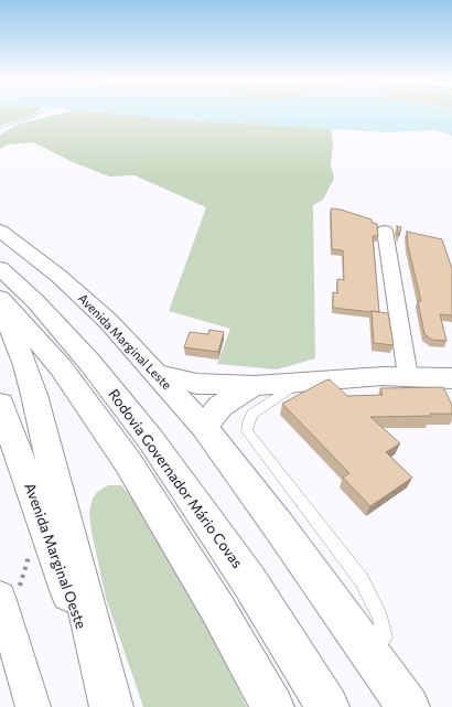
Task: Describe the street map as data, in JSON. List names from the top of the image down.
{
  "streets": {
    "main road": ["Avenida Marginal Leste", "Rodovia Governador Mário Covas", "Avenida Marginal Oeste"]
  }
}
